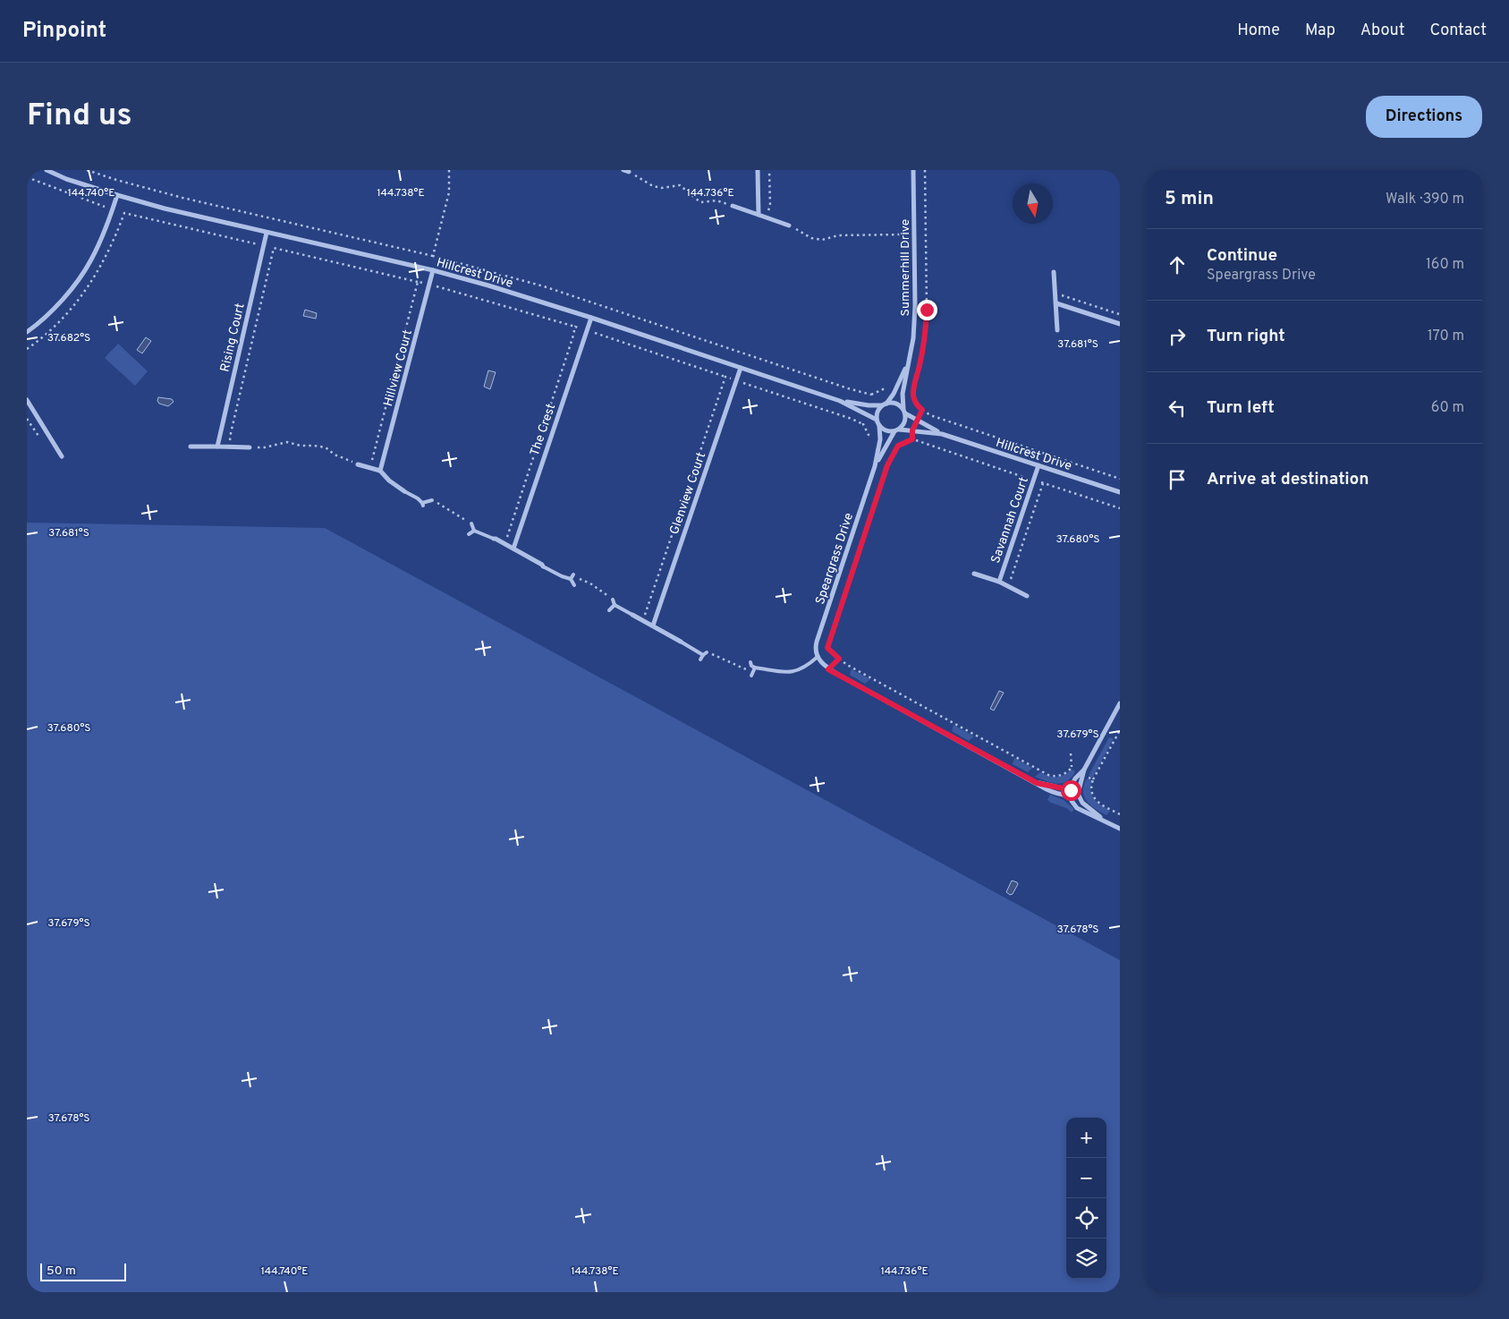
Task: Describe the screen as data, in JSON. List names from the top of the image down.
{
  "streets": {
    "street": [
      "Summerhill Drive",
      "Hillcrest Drive",
      "Rising Court",
      "Hillview Court",
      "The Crest",
      "Glenview Court",
      "Savannah Court",
      "Speargrass Drive"
    ]
  },
  "crossings": [
    ["Summerhill Drive", "Hillcrest Drive"],
    ["Summerhill Drive", "Speargrass Drive"],
    ["Hillcrest Drive", "Rising Court"],
    ["Hillcrest Drive", "Hillview Court"],
    ["Hillcrest Drive", "The Crest"],
    ["Hillcrest Drive", "Glenview Court"],
    ["Hillcrest Drive", "Savannah Court"],
    ["Hillcrest Drive", "Speargrass Drive"]
  ],
  "scale_bar": "50 m",
  "north": "bottom",
  "page": {
    "header": "Pinpoint",
    "nav": [
      "Home",
      "Map",
      "About",
      "Contact"
    ],
    "buttons": "Directions",
    "title": "Find us",
    "heading": ["5 min", "Walk · 390 m"],
    "list": [
      ["Continue", "Speargrass Drive", "160 m"],
      ["Turn right", "170 m"],
      ["Turn left", "60 m"],
      "Arrive at destination"
    ],
    "map_buttons": ["+", "−"],
    "scale": "50 m"
  },
  "coordinates": [
    "144.740°E",
    "144.738°E",
    "144.736°E",
    "37.682°S",
    "37.681°S",
    "37.680°S",
    "37.679°S",
    "37.678°S"
  ]
}
